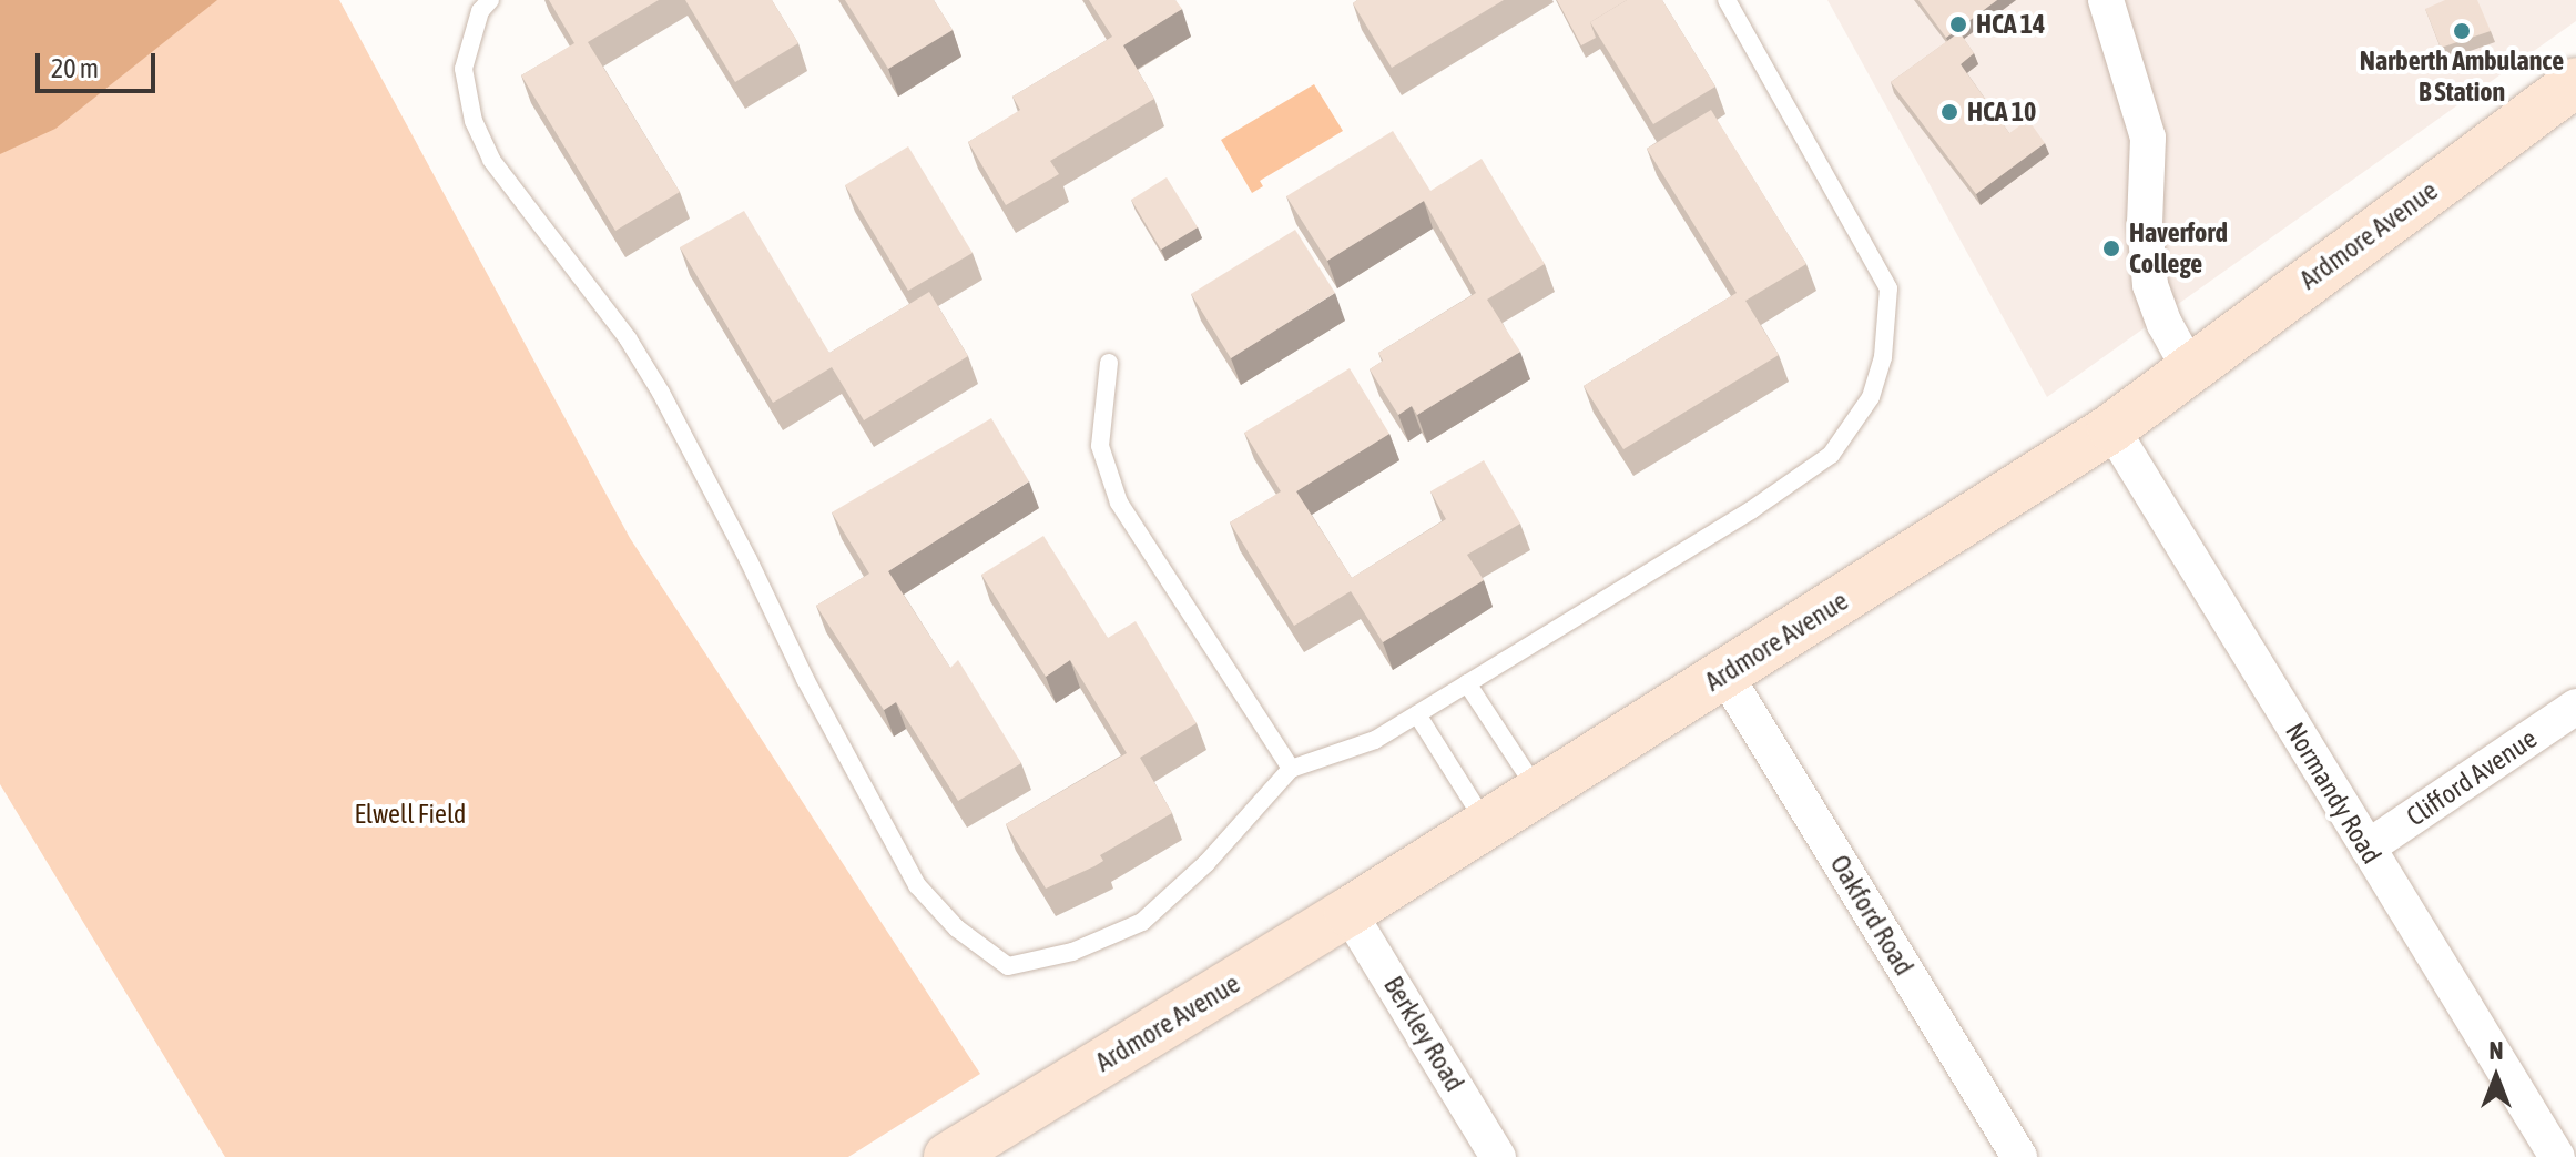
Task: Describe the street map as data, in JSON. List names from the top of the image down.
{
  "streets": {
    "street": [
      "Ardmore Avenue",
      "Clifford Avenue",
      "Normandy Road",
      "Oakford Road",
      "Berkley Road"
    ]
  },
  "crossings": [
    ["Ardmore Avenue", "Normandy Road"],
    ["Ardmore Avenue", "Oakford Road"],
    ["Ardmore Avenue", "Berkley Road"],
    ["Clifford Avenue", "Normandy Road"]
  ],
  "parks": ["Elwell Field"],
  "places": [
    "HCA 14",
    "Narberth Ambulance B Station",
    "HCA 10",
    "Haverford College"
  ],
  "scale_bar": "20 m",
  "north": "top"
}
